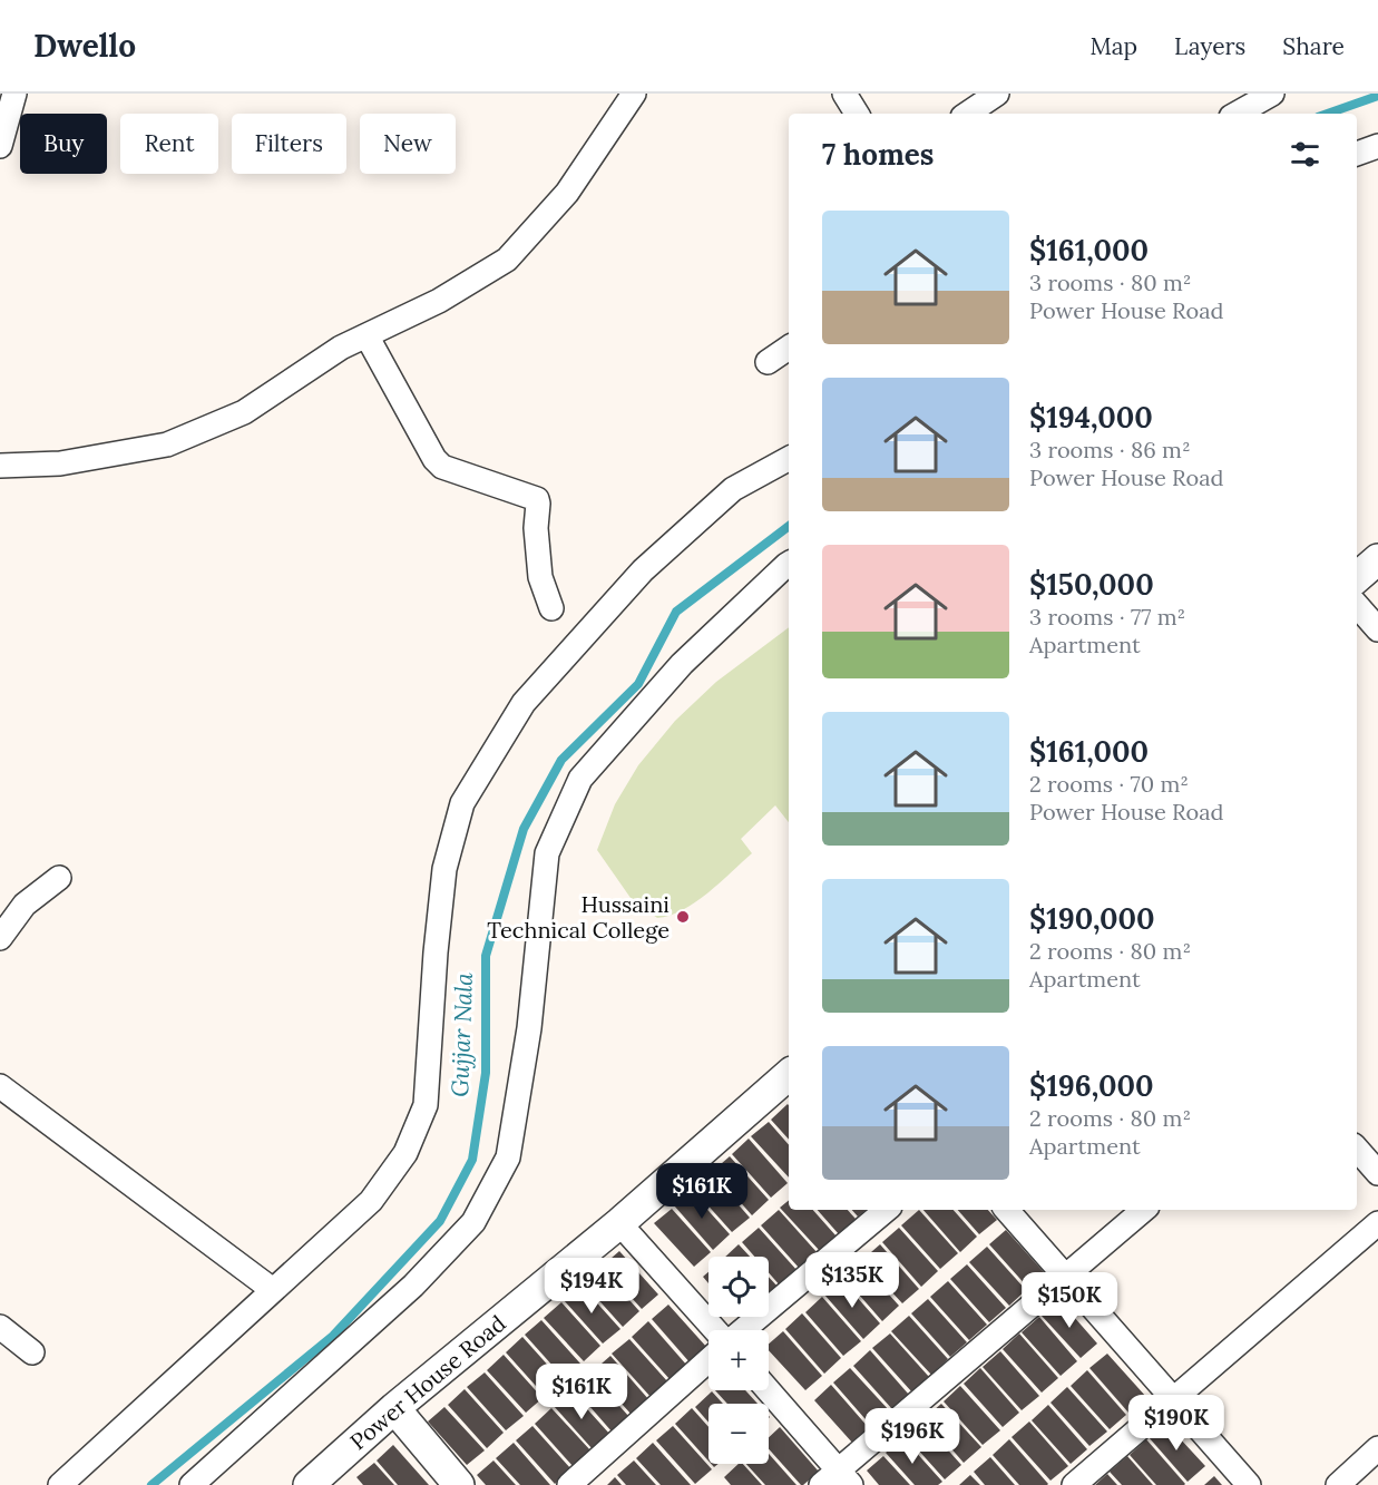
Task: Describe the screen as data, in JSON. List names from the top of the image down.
{
  "streets": {
    "street": ["Power House Road"]
  },
  "water": ["Gujjar Nala"],
  "places": ["Hussaini Technical College"],
  "page": {
    "header": "Dwello",
    "nav": ["Map", "Layers", "Share"],
    "chip": [
      "Buy",
      "Rent",
      "Filters",
      "New"
    ],
    "heading": "7 homes",
    "list": [
      {
        "name": "$161,000",
        "note": "3 rooms · 80 m² · Power House Road"
      },
      {
        "name": "$194,000",
        "note": "3 rooms · 86 m² · Power House Road"
      },
      {
        "name": "$150,000",
        "note": "3 rooms · 77 m² · Apartment"
      },
      {
        "name": "$161,000",
        "note": "2 rooms · 70 m² · Power House Road"
      },
      {
        "name": "$190,000",
        "note": "2 rooms · 80 m² · Apartment"
      },
      {
        "name": "$196,000",
        "note": "2 rooms · 80 m² · Apartment"
      }
    ],
    "price": [
      "$161K",
      "$135K",
      "$194K",
      "$150K",
      "$161K",
      "$190K",
      "$196K"
    ],
    "map_buttons": ["+", "−"]
  }
}
